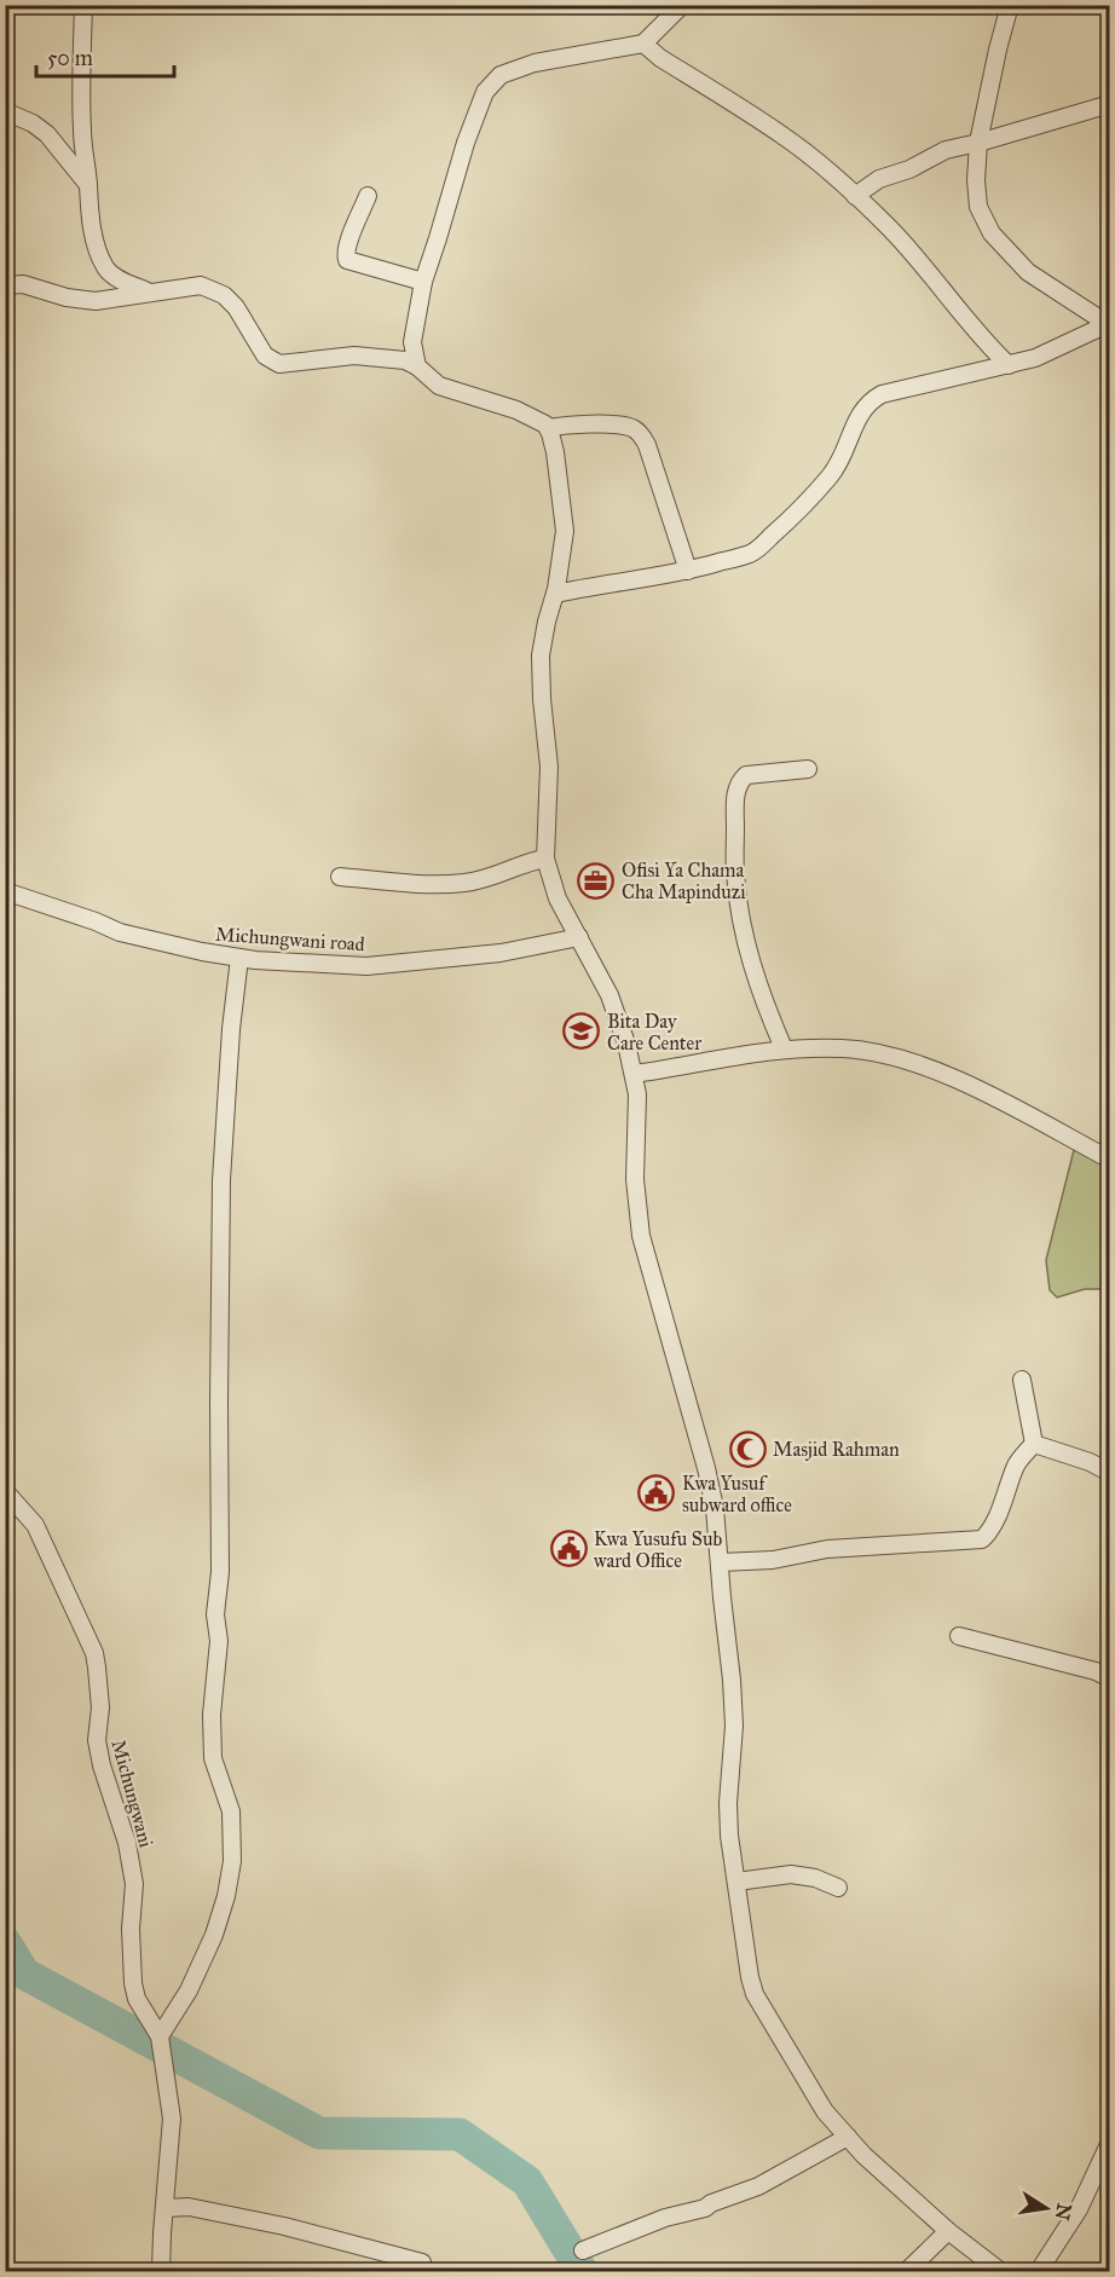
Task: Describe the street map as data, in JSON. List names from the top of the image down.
{
  "streets": {
    "street": ["Michungwani road", "Michungwani"]
  },
  "places": {
    "office": ["Ofisi Ya Chama Cha Mapinduzi"],
    "school or university": ["Bita Day Care Center"],
    "mosque": ["Masjid Rahman"],
    "public building": ["Kwa Yusuf subward office", "Kwa Yusufu Sub ward Office"]
  },
  "scale_bar": "50 m",
  "north": "right"
}
